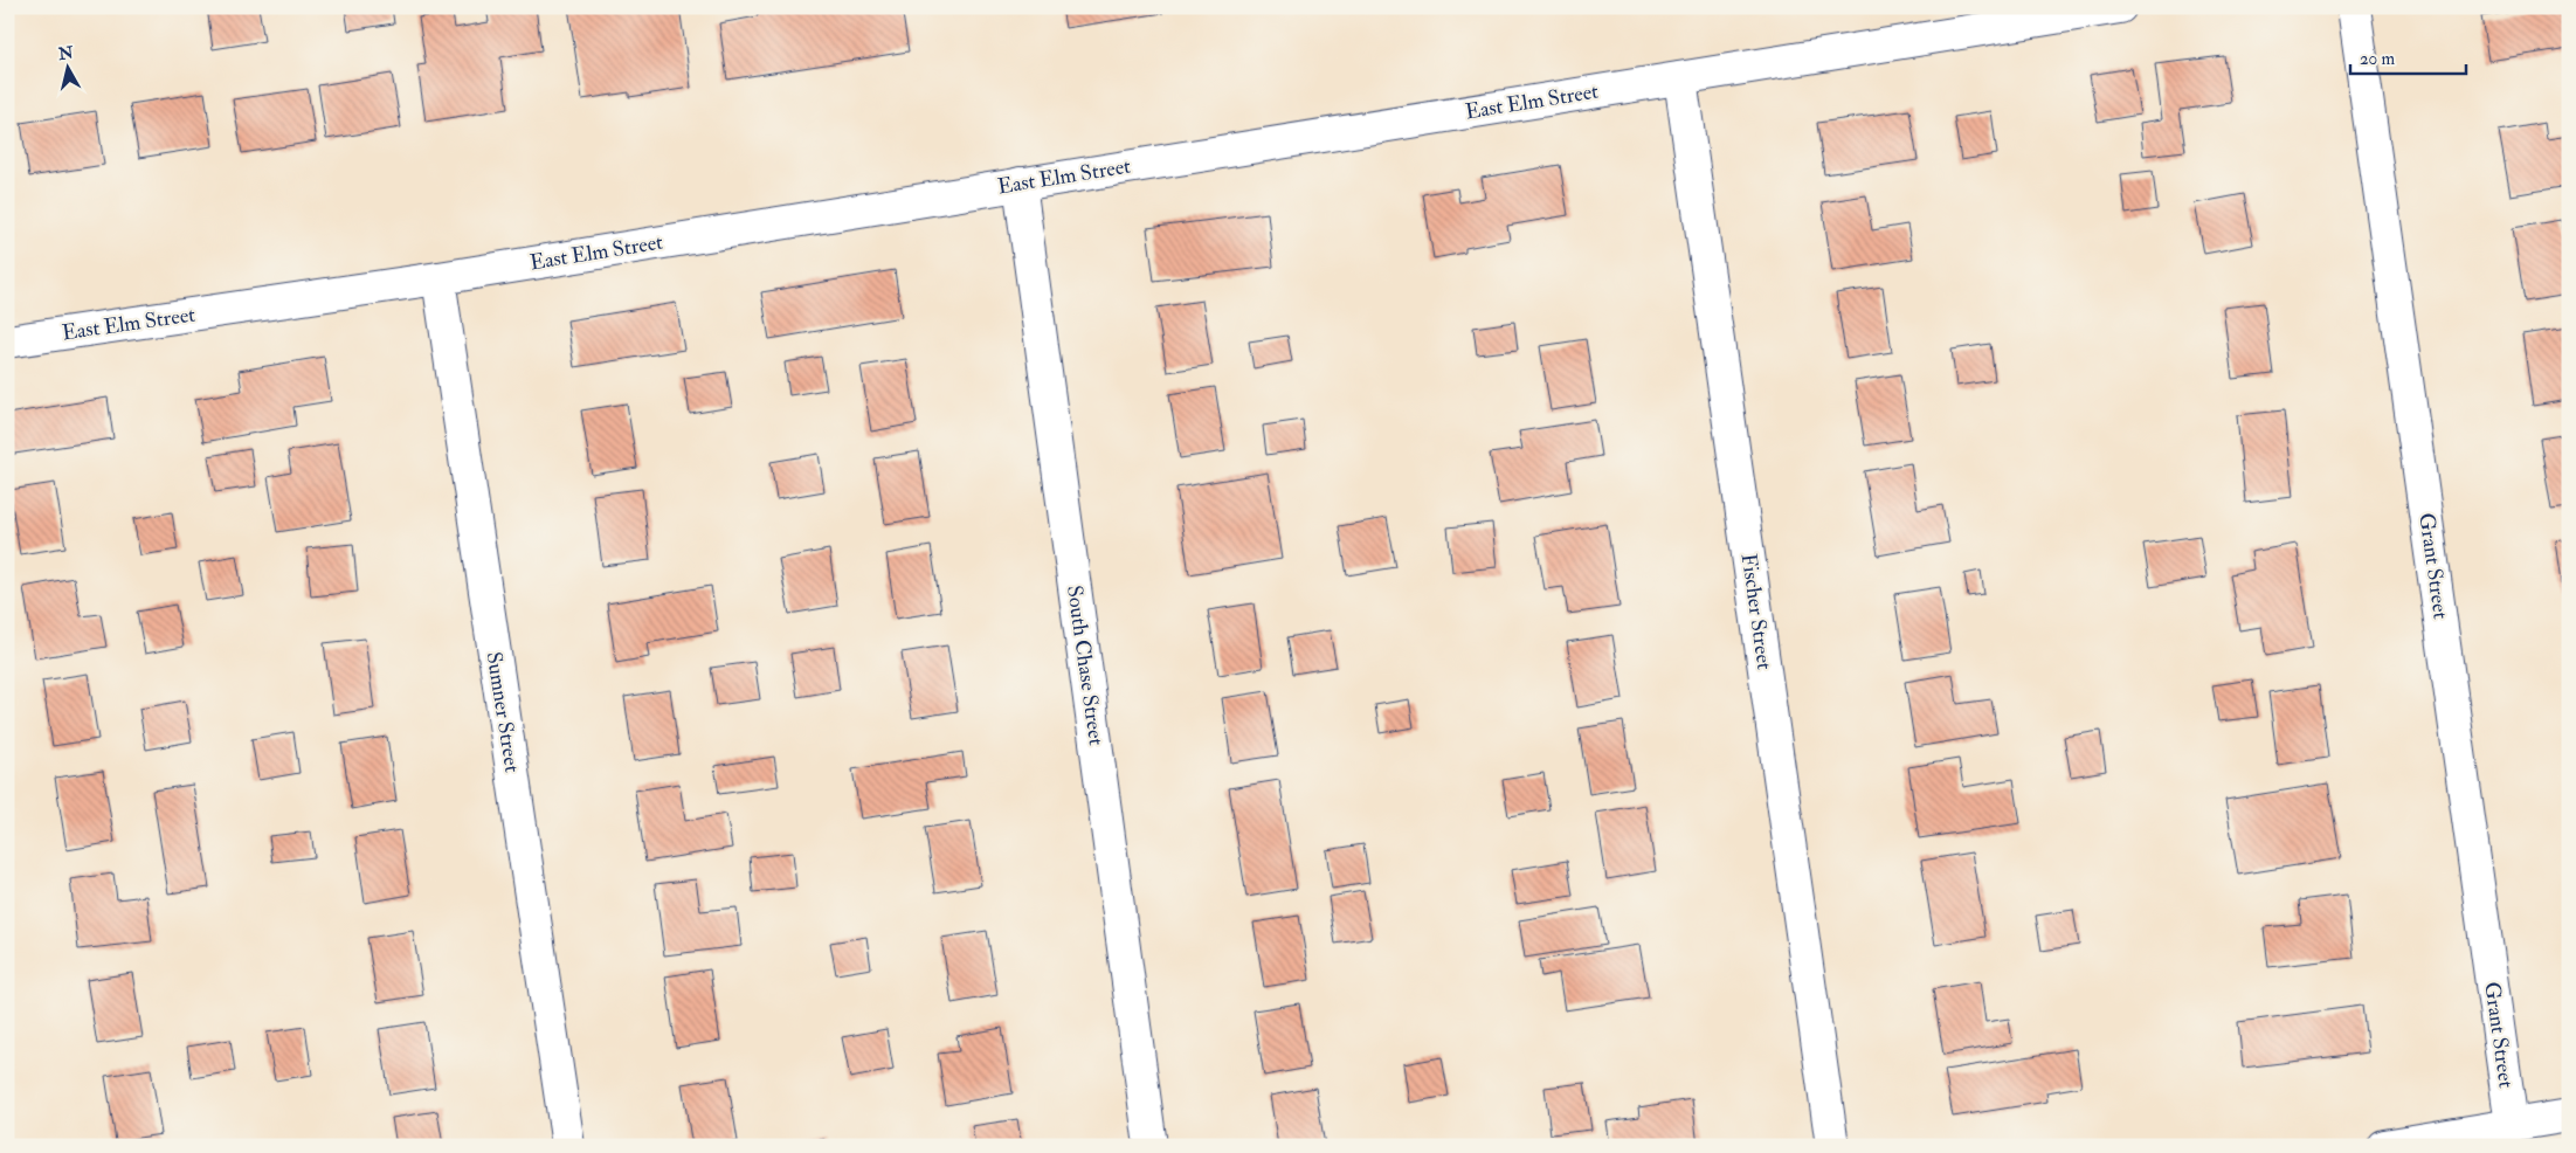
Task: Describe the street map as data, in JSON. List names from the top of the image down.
{
  "streets": {
    "street": [
      "East Elm Street",
      "Grant Street",
      "Fischer Street",
      "South Chase Street",
      "Sumner Street"
    ]
  },
  "crossings": [
    ["East Elm Street", "Fischer Street"],
    ["East Elm Street", "South Chase Street"],
    ["East Elm Street", "Sumner Street"]
  ],
  "scale_bar": "20 m",
  "north": "top"
}
